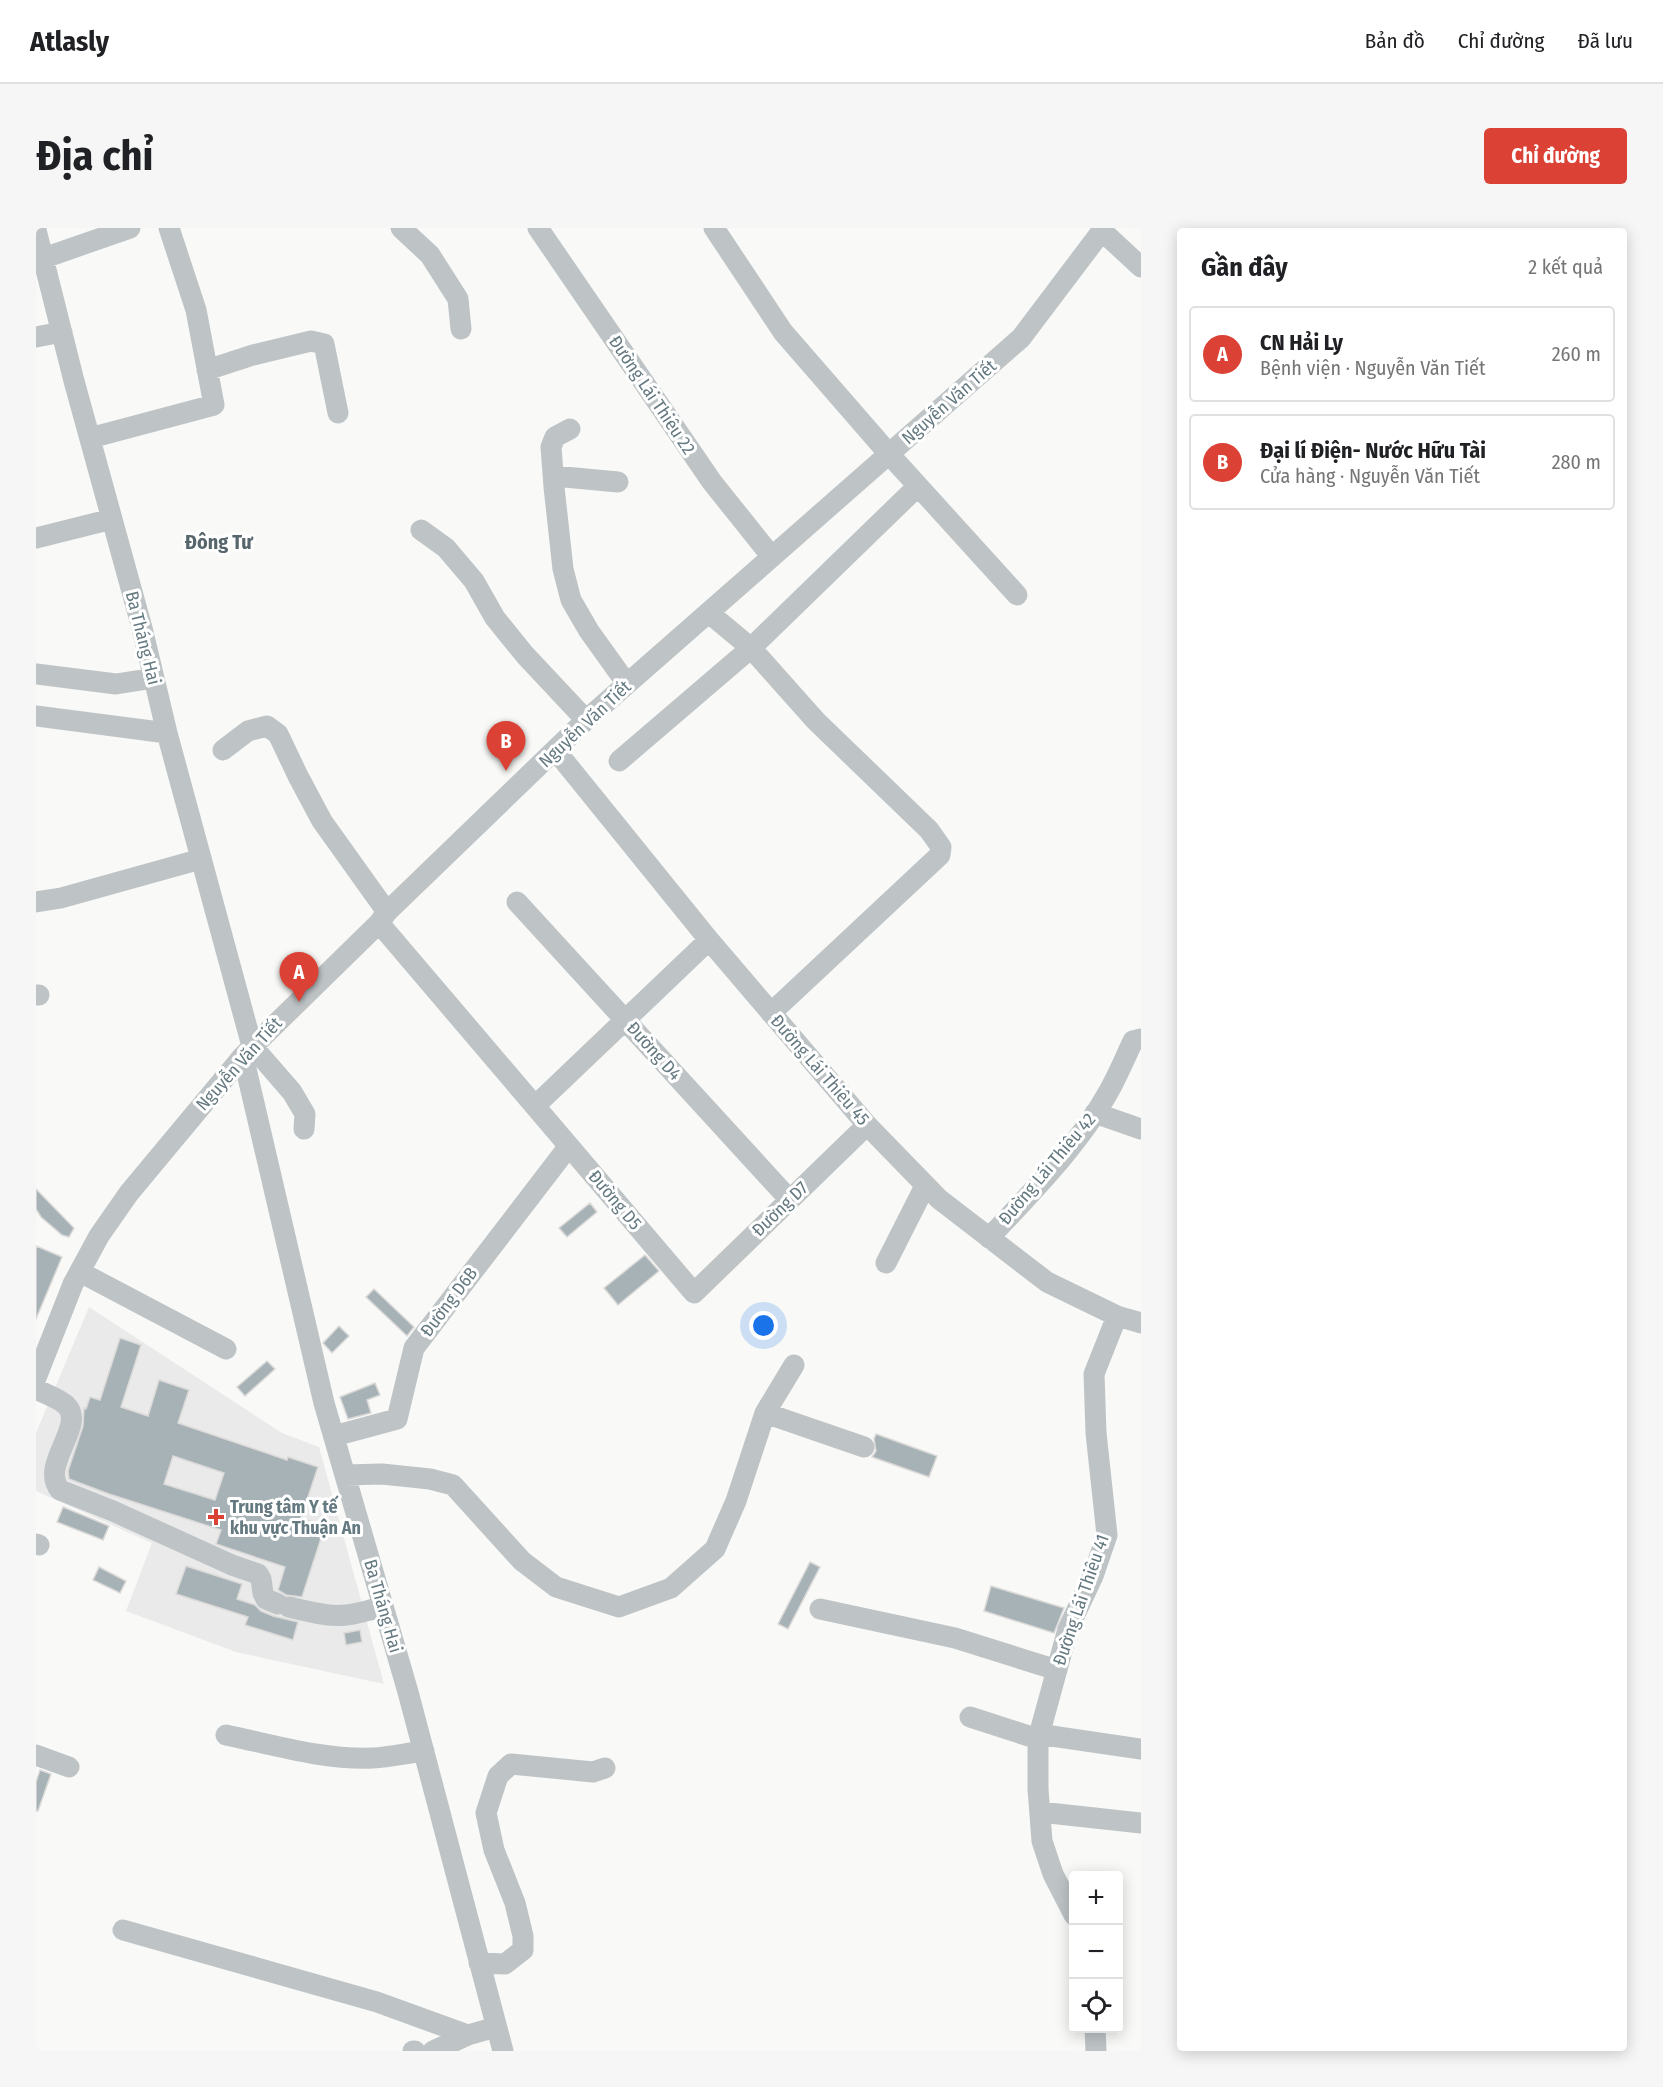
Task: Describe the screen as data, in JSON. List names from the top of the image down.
{
  "streets": {
    "street": [
      "Đường Lái Thiêu 22",
      "Nguyễn Văn Tiết",
      "Ba Tháng Hai",
      "Đường D4",
      "Đường Lái Thiêu 45",
      "Đường Lái Thiêu 42",
      "Đường D5",
      "Đường D7",
      "Đường D6B",
      "Đường Lái Thiêu 41"
    ]
  },
  "crossings": [
    ["Đường Lái Thiêu 22", "Nguyễn Văn Tiết"],
    ["Nguyễn Văn Tiết", "Ba Tháng Hai"],
    ["Nguyễn Văn Tiết", "Đường Lái Thiêu 45"],
    ["Nguyễn Văn Tiết", "Đường D5"],
    ["Ba Tháng Hai", "Đường D6B"],
    ["Đường D4", "Đường D7"],
    ["Đường Lái Thiêu 45", "Đường Lái Thiêu 42"],
    ["Đường Lái Thiêu 45", "Đường D7"],
    ["Đường Lái Thiêu 45", "Đường Lái Thiêu 41"],
    ["Đường D5", "Đường D7"],
    ["Đường D5", "Đường D6B"]
  ],
  "districts": ["Đông Tư"],
  "places": {
    "health": ["Trung tâm Y tế khu vực Thuận An"]
  },
  "page": {
    "header": "Atlasly",
    "nav": ["Bản đồ", "Chỉ đường", "Đã lưu"],
    "buttons": "Chỉ đường",
    "title": "Địa chỉ",
    "heading": ["Gần đây", "2 kết quả"],
    "list": [
      {
        "mark": "A",
        "name": "CN Hải Ly",
        "note": "Bệnh viện · Nguyễn Văn Tiết",
        "value": "260 m"
      },
      {
        "mark": "B",
        "name": "Đại lí Điện- Nước Hữu Tài",
        "note": "Cửa hàng · Nguyễn Văn Tiết",
        "value": "280 m"
      }
    ],
    "pins": ["B", "A"],
    "map_buttons": ["+", "−"]
  }
}
